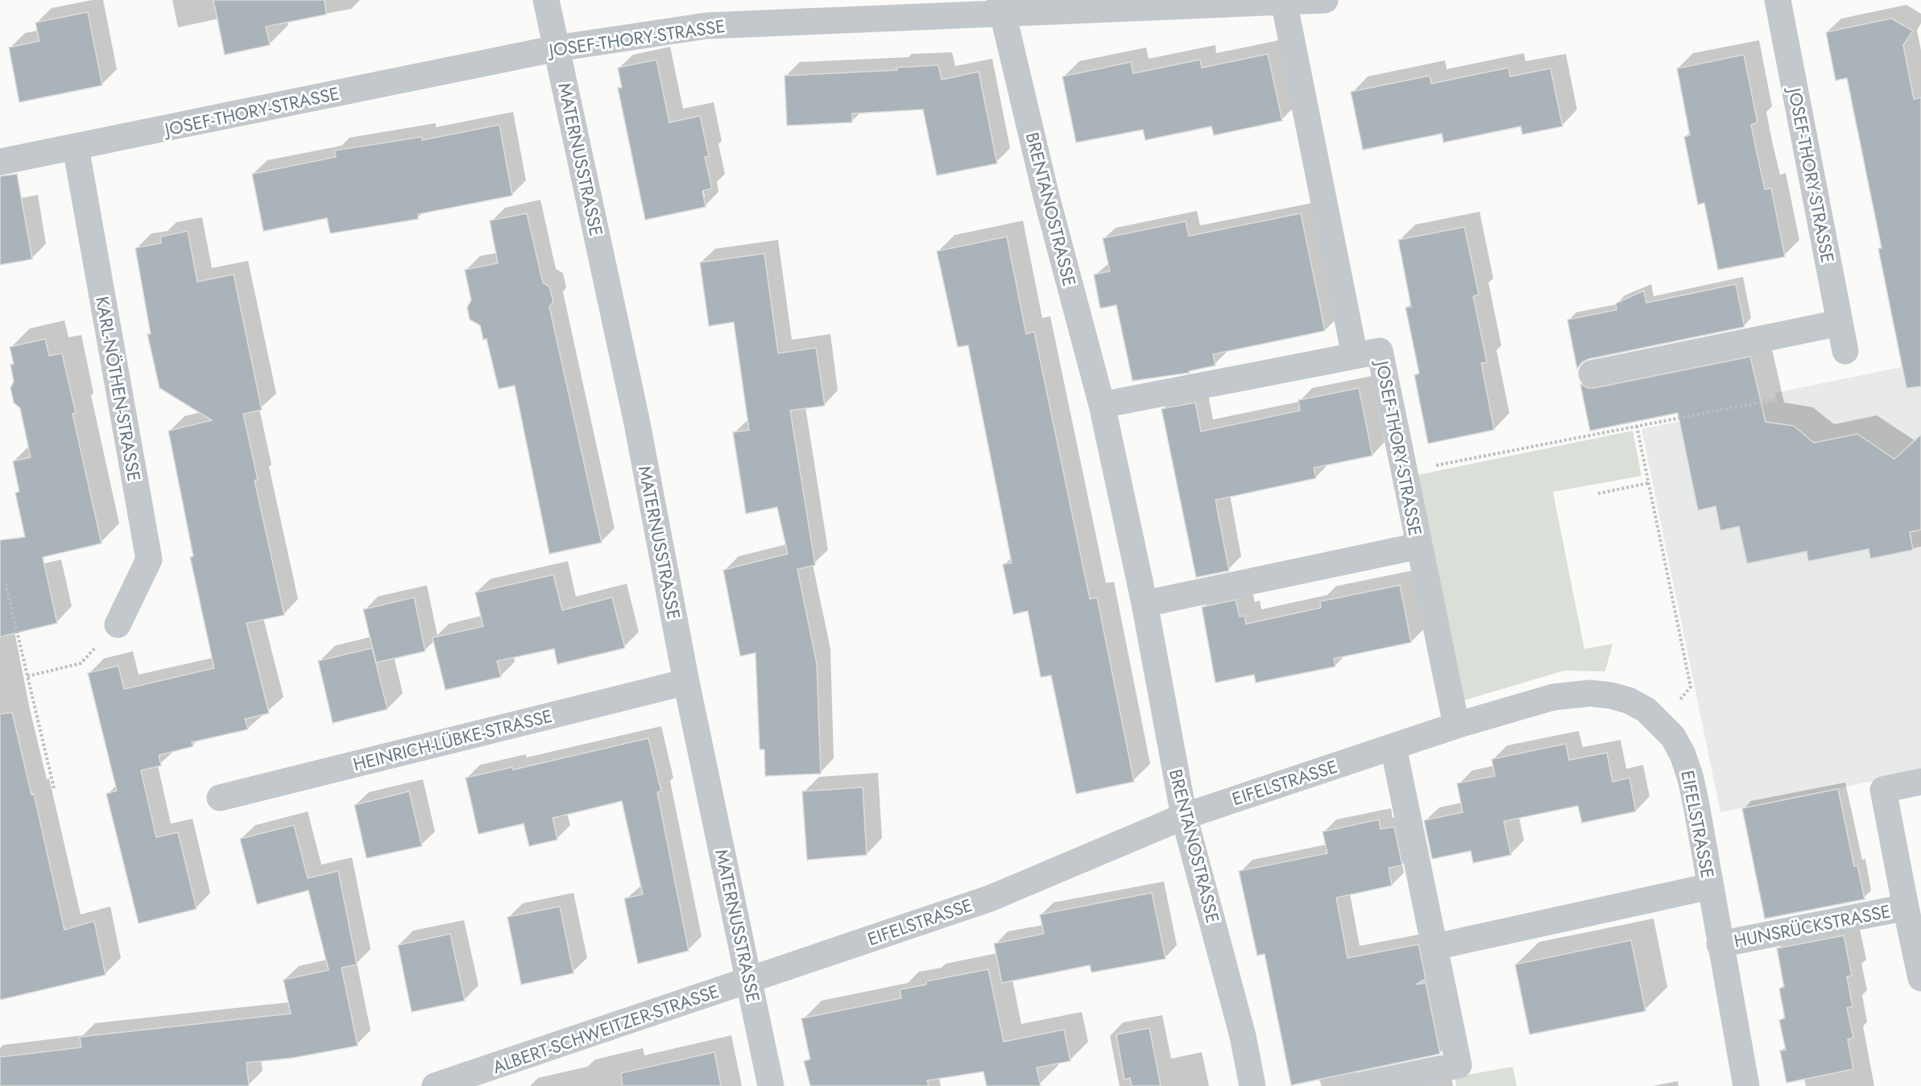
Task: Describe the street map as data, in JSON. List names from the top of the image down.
{
  "streets": {
    "street": [
      "JOSEF-THORY-STRASSE",
      "MATERNUSSTRASSE",
      "BRENTANOSTRASSE",
      "KARL-NÖTHEN-STRASSE",
      "HEINRICH-LÜBKE-STRASSE",
      "EIFELSTRASSE",
      "HUNSRÜCKSTRASSE",
      "ALBERT-SCHWEITZER-STRASSE"
    ]
  },
  "crossings": [
    ["JOSEF-THORY-STRASSE", "MATERNUSSTRASSE"],
    ["JOSEF-THORY-STRASSE", "BRENTANOSTRASSE"],
    ["JOSEF-THORY-STRASSE", "KARL-NÖTHEN-STRASSE"],
    ["JOSEF-THORY-STRASSE", "EIFELSTRASSE"],
    ["MATERNUSSTRASSE", "HEINRICH-LÜBKE-STRASSE"],
    ["MATERNUSSTRASSE", "EIFELSTRASSE"],
    ["MATERNUSSTRASSE", "ALBERT-SCHWEITZER-STRASSE"],
    ["BRENTANOSTRASSE", "EIFELSTRASSE"],
    ["EIFELSTRASSE", "HUNSRÜCKSTRASSE"],
    ["EIFELSTRASSE", "ALBERT-SCHWEITZER-STRASSE"]
  ]
}
